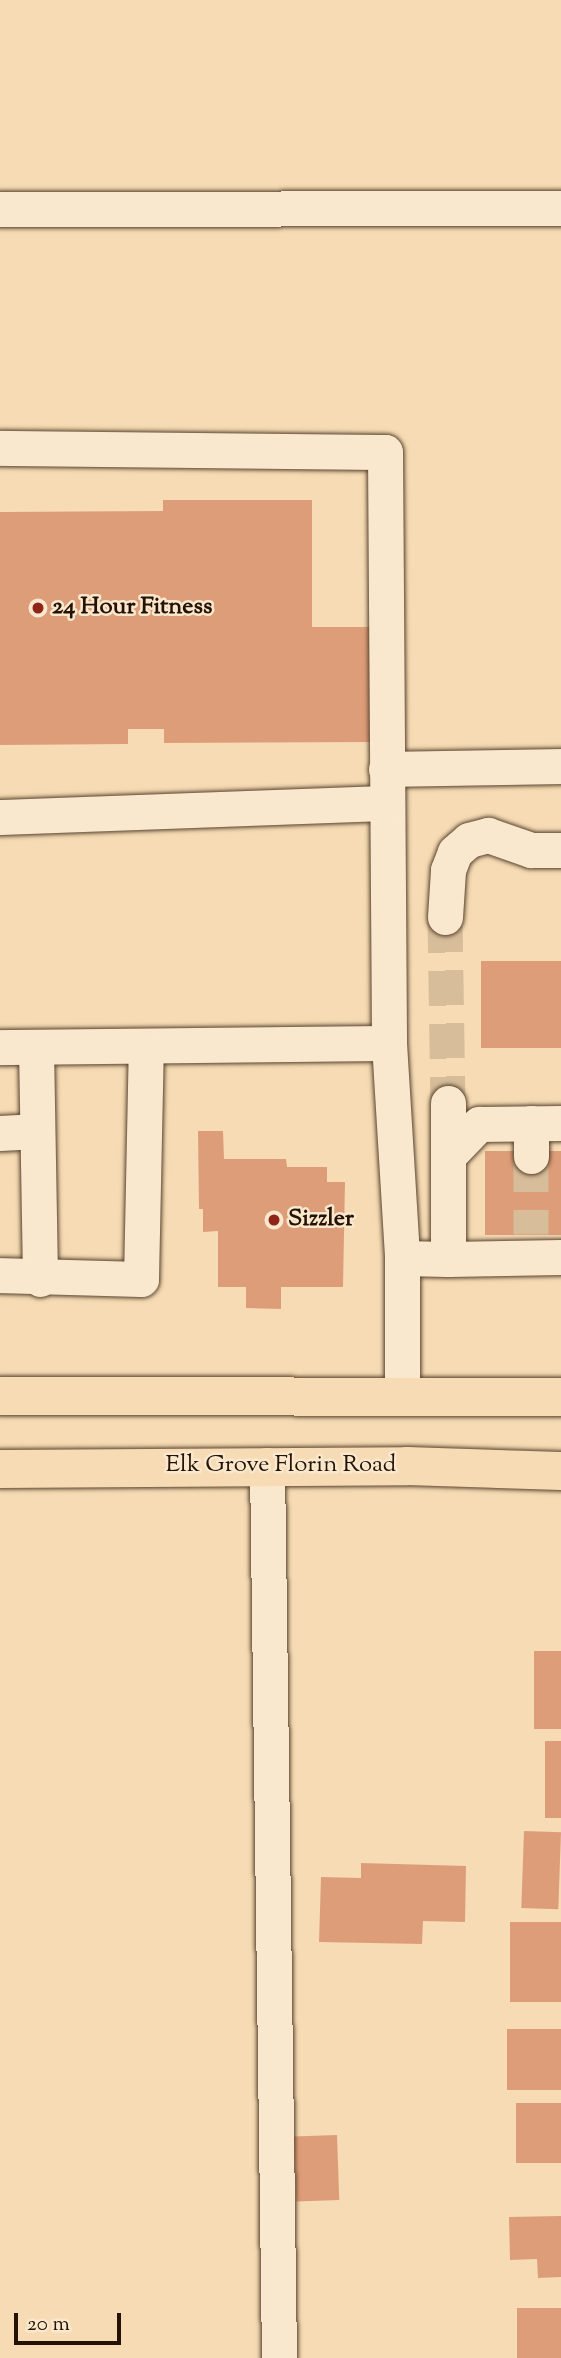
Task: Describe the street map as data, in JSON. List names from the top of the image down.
{
  "streets": {
    "main road": ["Elk Grove Florin Road"]
  },
  "places": ["24 Hour Fitness", "Sizzler"],
  "scale_bar": "20 m"
}
